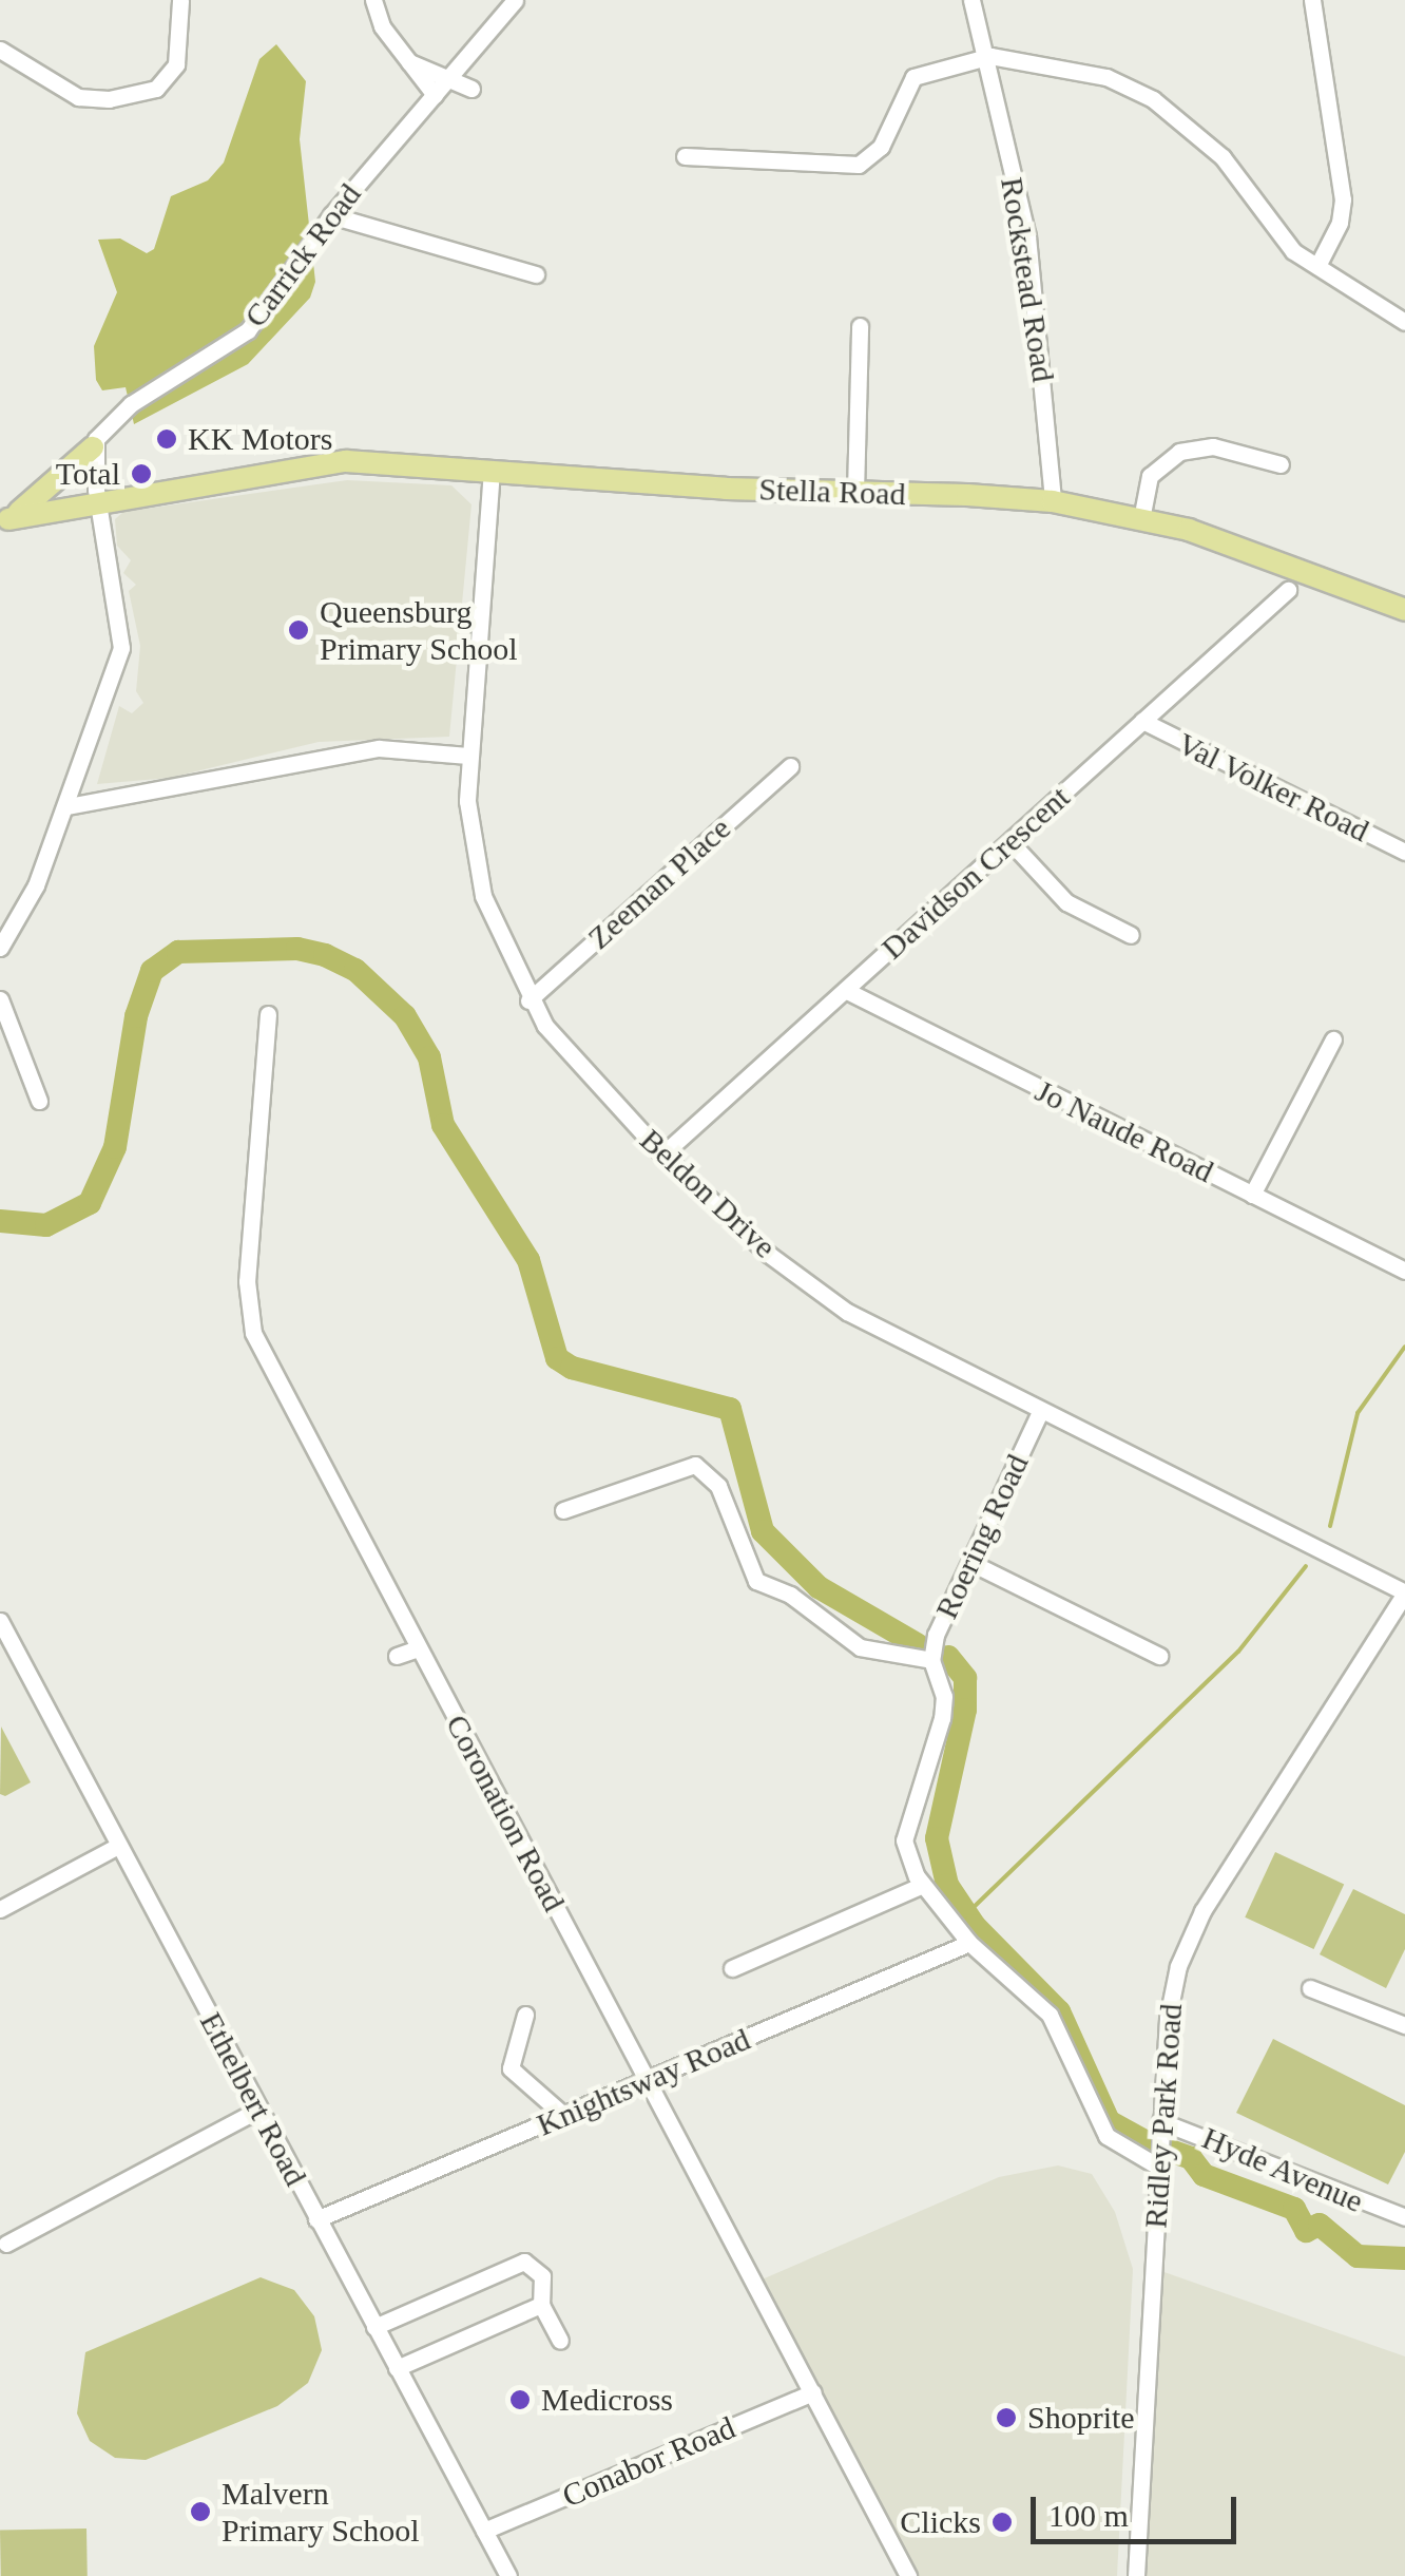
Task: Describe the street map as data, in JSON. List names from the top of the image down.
{
  "streets": {
    "main road": ["Stella Road"],
    "street": [
      "Carrick Road",
      "Rockstead Road",
      "Val Volker Road",
      "Davidson Crescent",
      "Zeeman Place",
      "Jo Naude Road",
      "Beldon Drive",
      "Roering Road",
      "Coronation Road",
      "Knightsway Road",
      "Ethelbert Road",
      "Ridley Park Road",
      "Hyde Avenue",
      "Conabor Road"
    ]
  },
  "crossings": [
    ["Rockstead Road", "Stella Road"],
    ["Stella Road", "Beldon Drive"],
    ["Val Volker Road", "Davidson Crescent"],
    ["Davidson Crescent", "Jo Naude Road"],
    ["Davidson Crescent", "Beldon Drive"],
    ["Zeeman Place", "Beldon Drive"],
    ["Beldon Drive", "Roering Road"],
    ["Beldon Drive", "Ridley Park Road"],
    ["Coronation Road", "Knightsway Road"],
    ["Coronation Road", "Conabor Road"],
    ["Knightsway Road", "Ethelbert Road"],
    ["Ethelbert Road", "Conabor Road"],
    ["Ridley Park Road", "Hyde Avenue"]
  ],
  "places": [
    "KK Motors",
    "Total",
    "Queensburg Primary School",
    "Medicross",
    "Shoprite",
    "Malvern Primary School",
    "Clicks"
  ],
  "scale_bar": "100 m"
}
